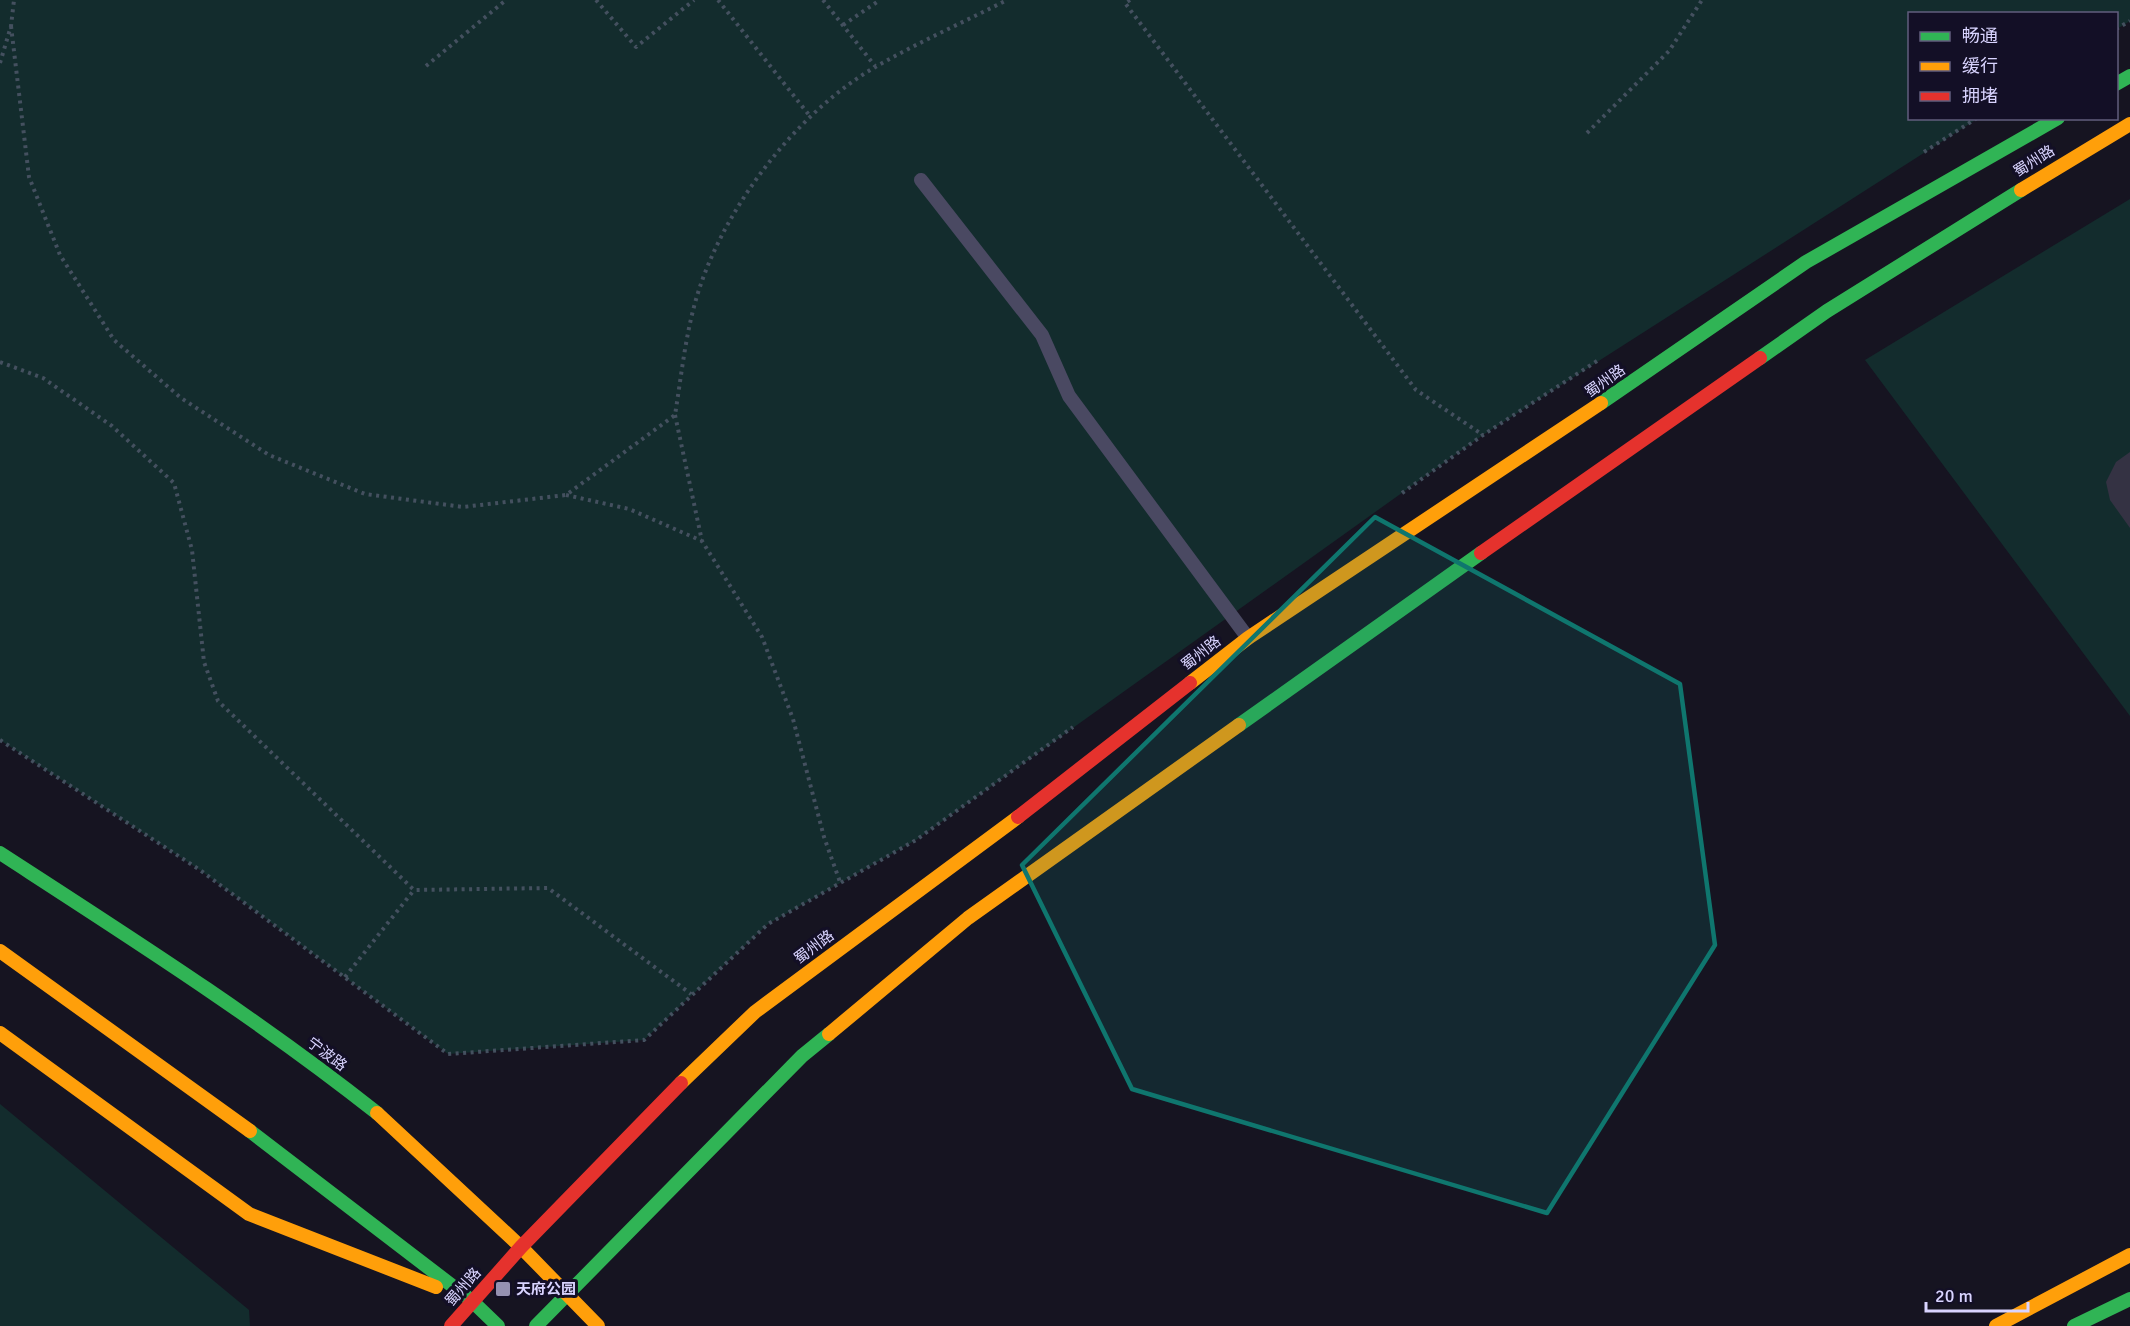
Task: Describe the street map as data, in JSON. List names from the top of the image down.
{
  "streets": {
    "main road": ["蜀州路", "宁波路"]
  },
  "crossings": [
    ["蜀州路", "宁波路"]
  ],
  "places": {
    "transit": ["天府公园"]
  },
  "legend": ["畅通", "缓行", "拥堵"],
  "scale_bar": "20 m"
}
